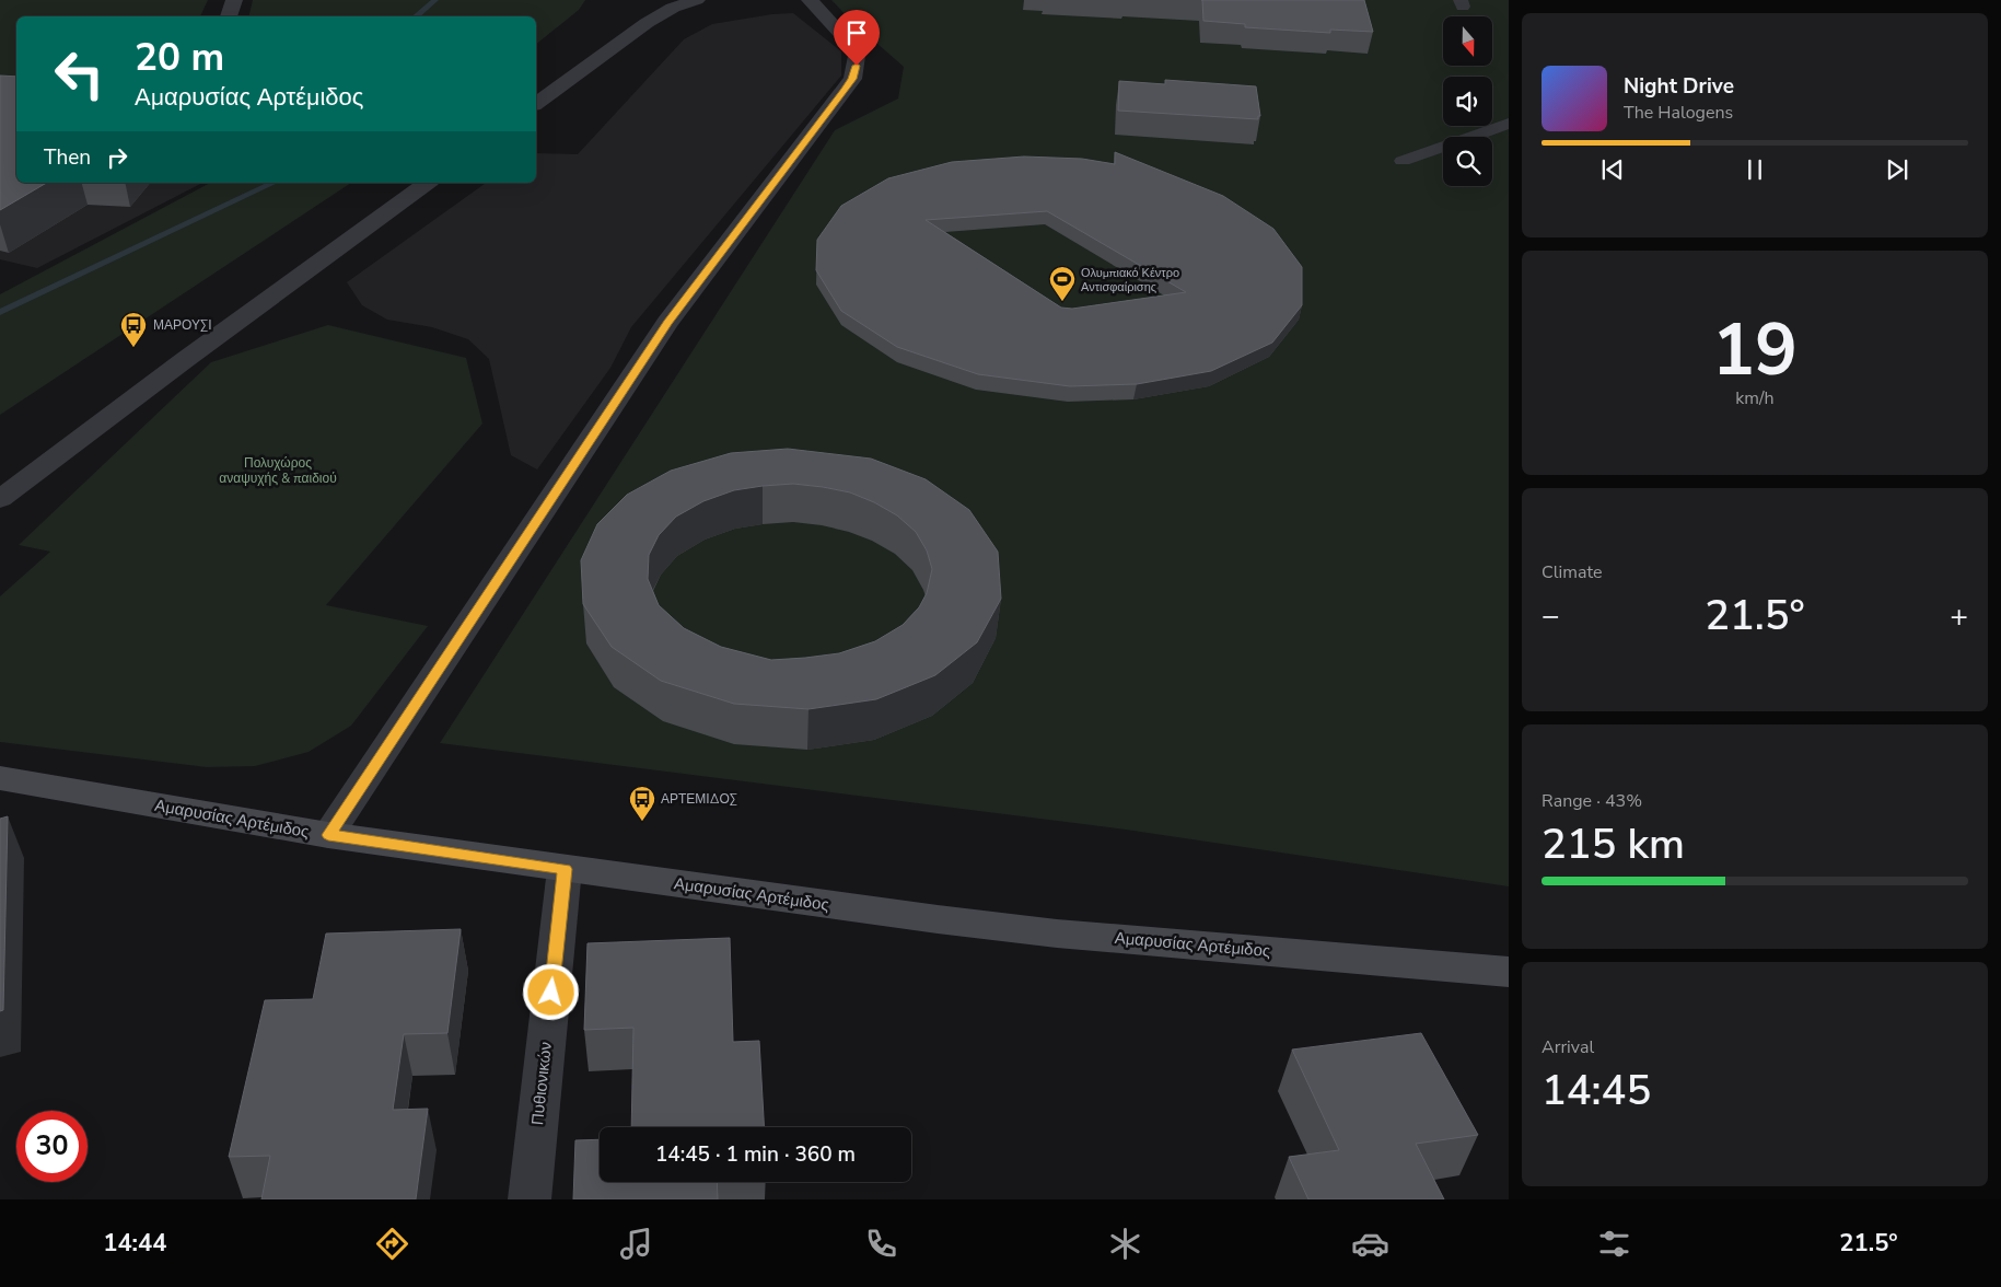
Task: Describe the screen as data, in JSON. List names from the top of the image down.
{
  "streets": {
    "main road": ["Αμαρυσίας Αρτέμιδος"],
    "street": ["Πυθιονικών"]
  },
  "crossings": [
    ["Αμαρυσίας Αρτέμιδος", "Πυθιονικών"]
  ],
  "parks": ["Πολυχώρος αναψυχής & παιδιού"],
  "places": {
    "sports": ["Ολυμπιακό Κέντρο Αντισφαίρισης"],
    "bus stop": ["ΜΑΡΟΥΣΙ", "ΑΡΤΕΜΙΔΟΣ"]
  },
  "north": "bottom",
  "page": {
    "turn": ["20 m", "Αμαρυσίας Αρτέμιδος"],
    "song": ["Night Drive", "The Halogens"],
    "then": "Then",
    "tile": [
      ["19", "km/h"],
      "Climate",
      ["Range · 43%", "215 km"],
      ["Arrival", "14:45"]
    ],
    "heat": ["−", "21.5°", "+"],
    "limit": "30",
    "trip": "14:45 · 1 min · 360 m",
    "tabs": ["14:44", "21.5°"]
  }
}
